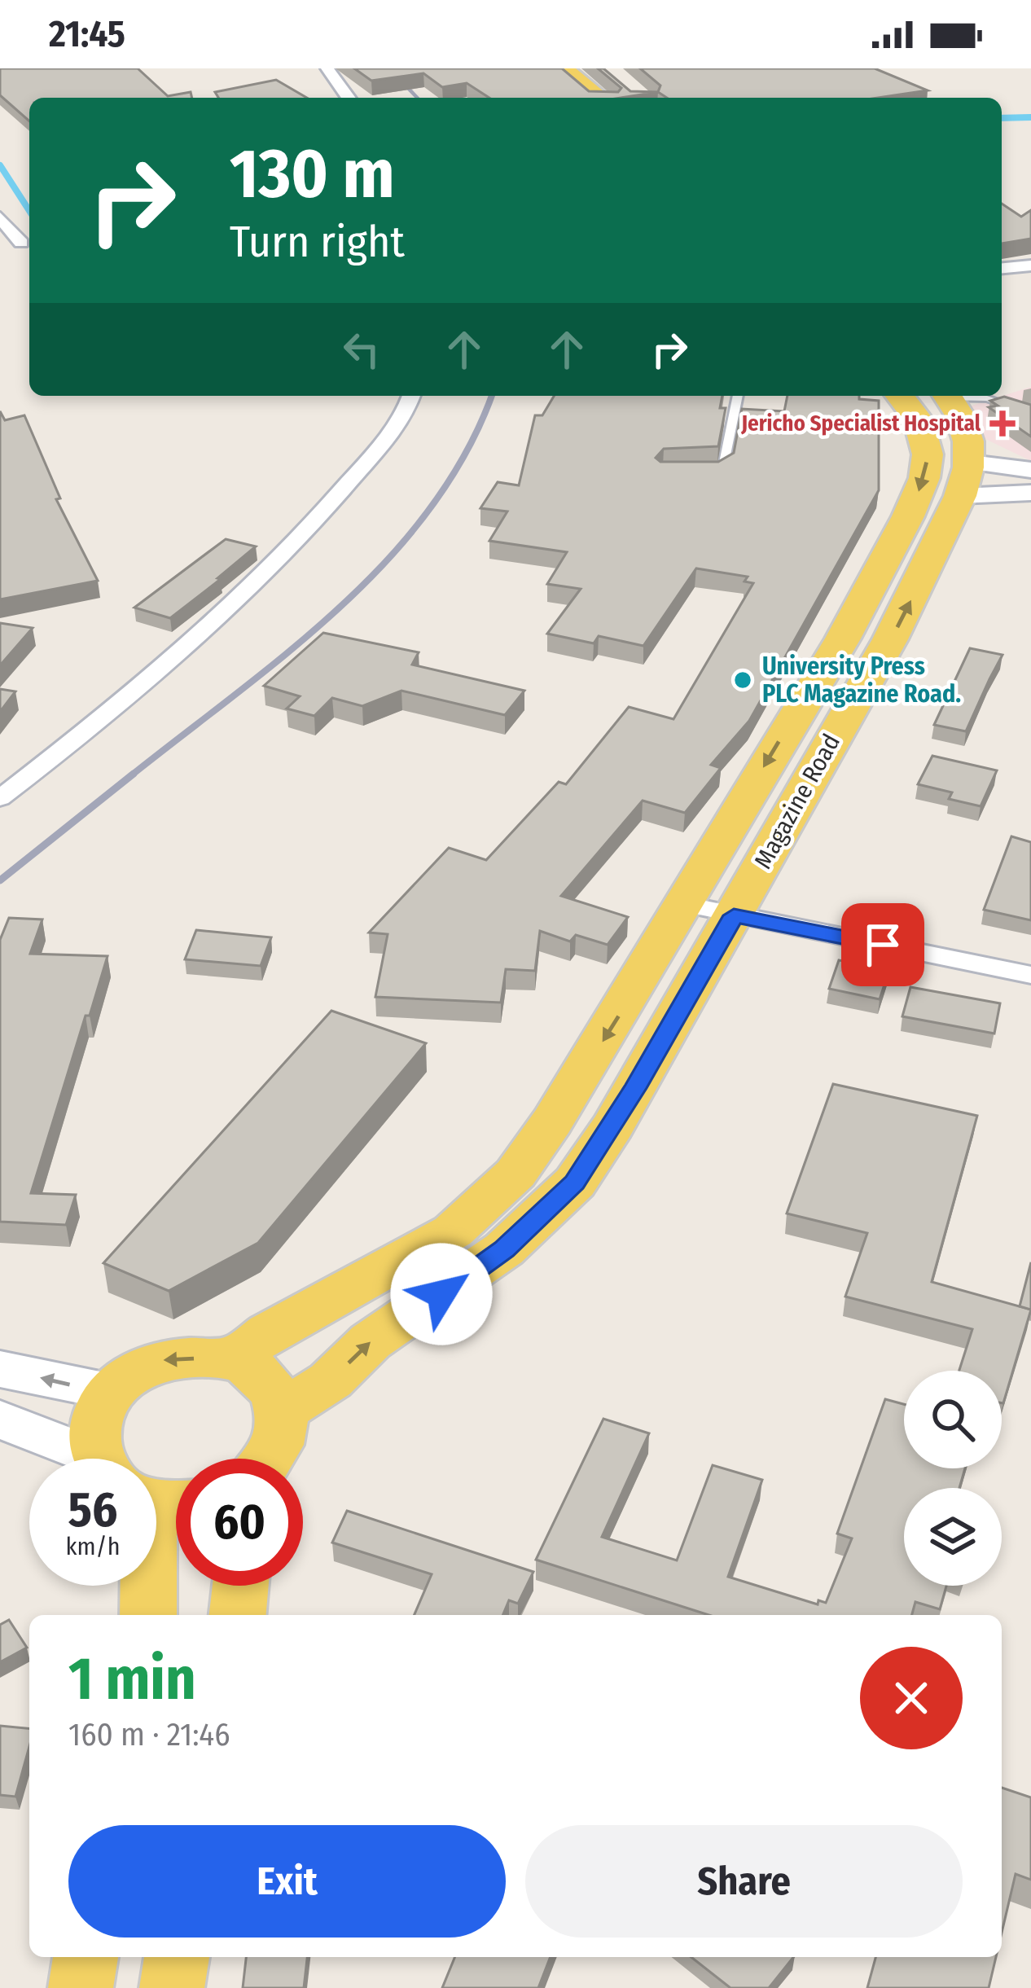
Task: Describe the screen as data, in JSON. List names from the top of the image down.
{
  "streets": {
    "main road": ["Magazine Road"]
  },
  "places": {
    "health": ["Jericho Specialist Hospital"],
    "other": ["University Press PLC Magazine Road."]
  },
  "page": {
    "status": "21:45",
    "turn": ["130 m", "Turn right"],
    "speed": "56 km/h",
    "limit": "60",
    "heading": ["1 min", "160 m · 21:46"],
    "buttons": ["Exit", "Share"]
  }
}
